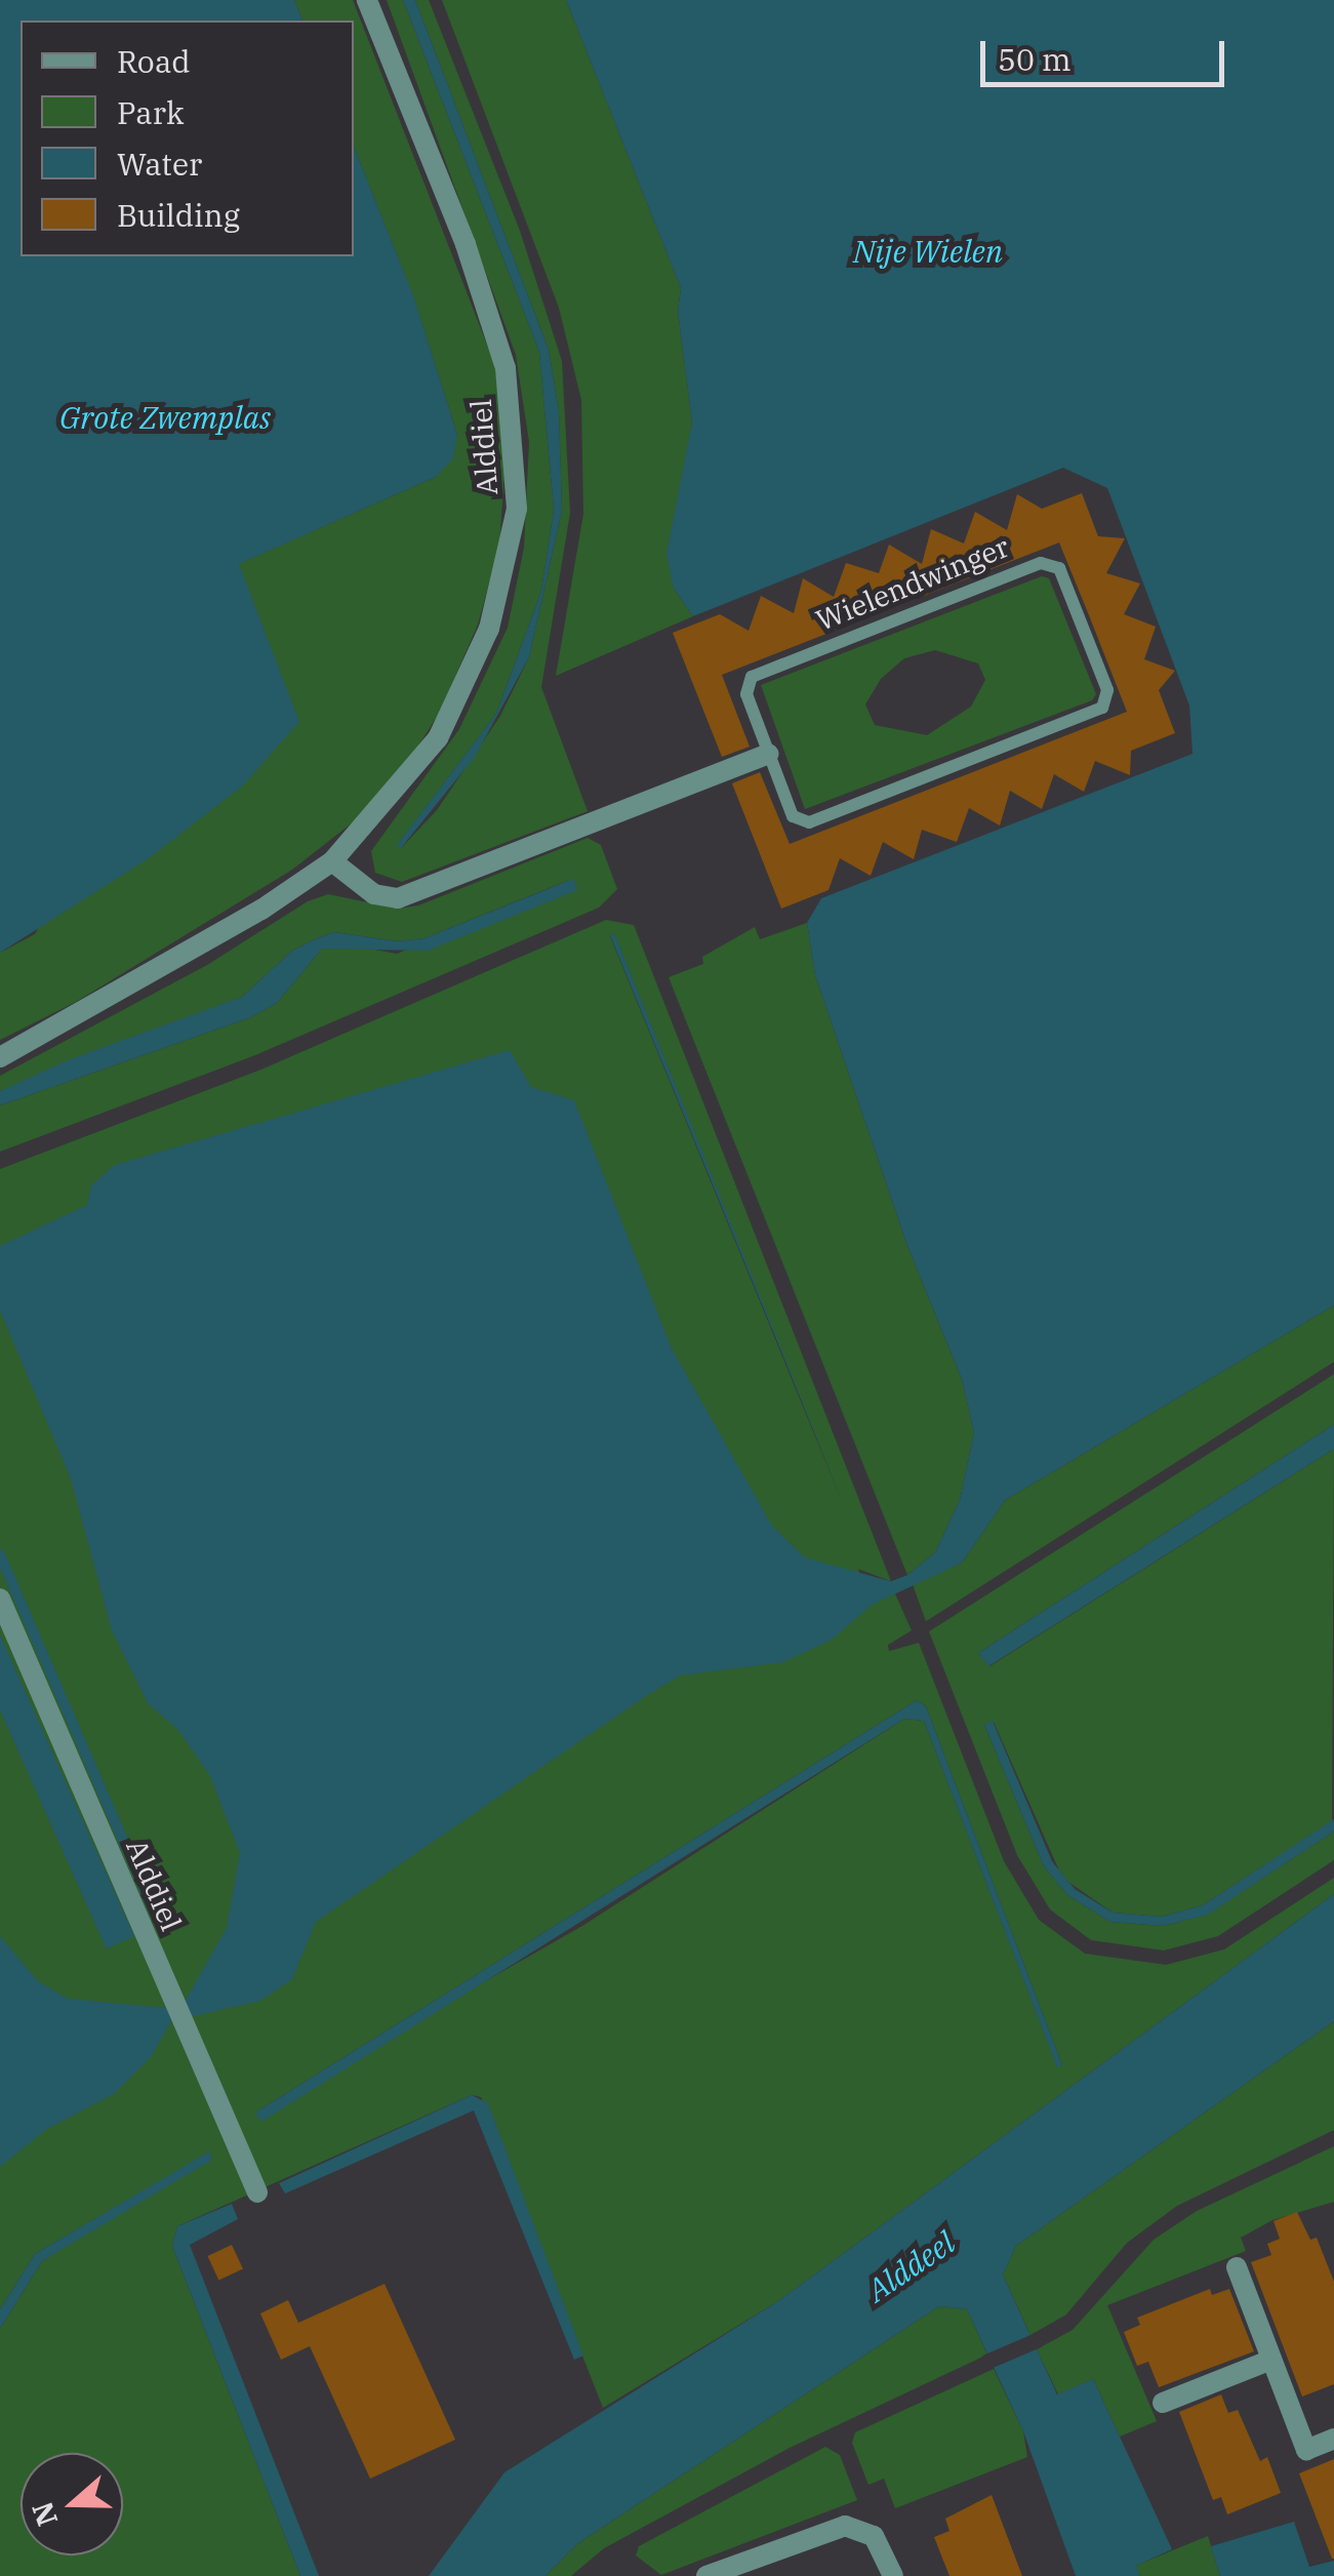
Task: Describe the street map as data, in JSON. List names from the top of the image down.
{
  "streets": {
    "street": ["Alddiel"],
    "lane": ["Wielendwinger"]
  },
  "water": ["Nije Wielen", "Grote Zwemplas", "Alddeel"],
  "legend": [
    "Road",
    "Park",
    "Water",
    "Building"
  ],
  "scale_bar": "50 m",
  "north": "left"
}
